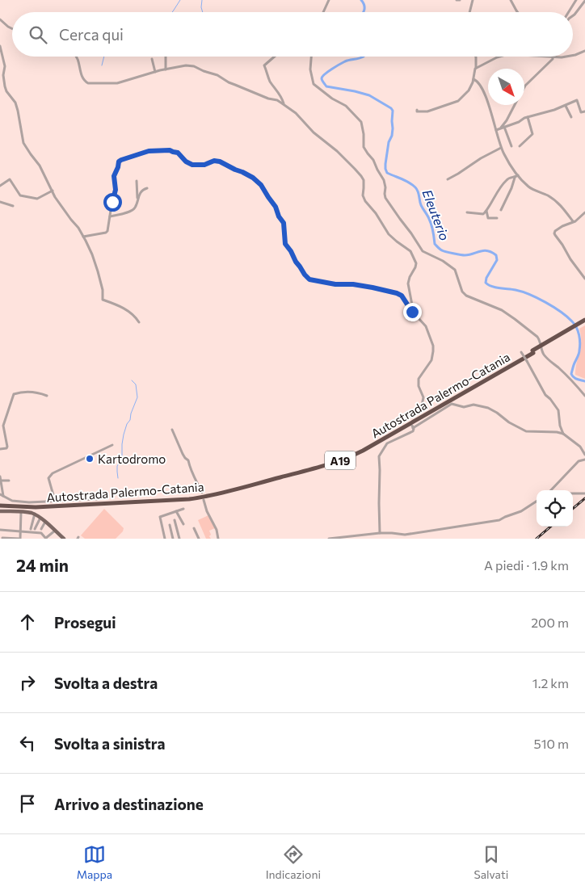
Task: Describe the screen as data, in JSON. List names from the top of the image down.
{
  "streets": {
    "highway": ["Autostrada Palermo-Catania", "A19"]
  },
  "water": ["Eleuterio"],
  "places": ["Kartodromo"],
  "north": "bottom right",
  "page": {
    "search": "Cerca qui",
    "heading": ["24 min", "A piedi · 1.9 km"],
    "list": [
      ["Prosegui", "200 m"],
      ["Svolta a destra", "1.2 km"],
      ["Svolta a sinistra", "510 m"],
      "Arrivo a destinazione"
    ],
    "nav": ["Mappa", "Indicazioni", "Salvati"]
  }
}
